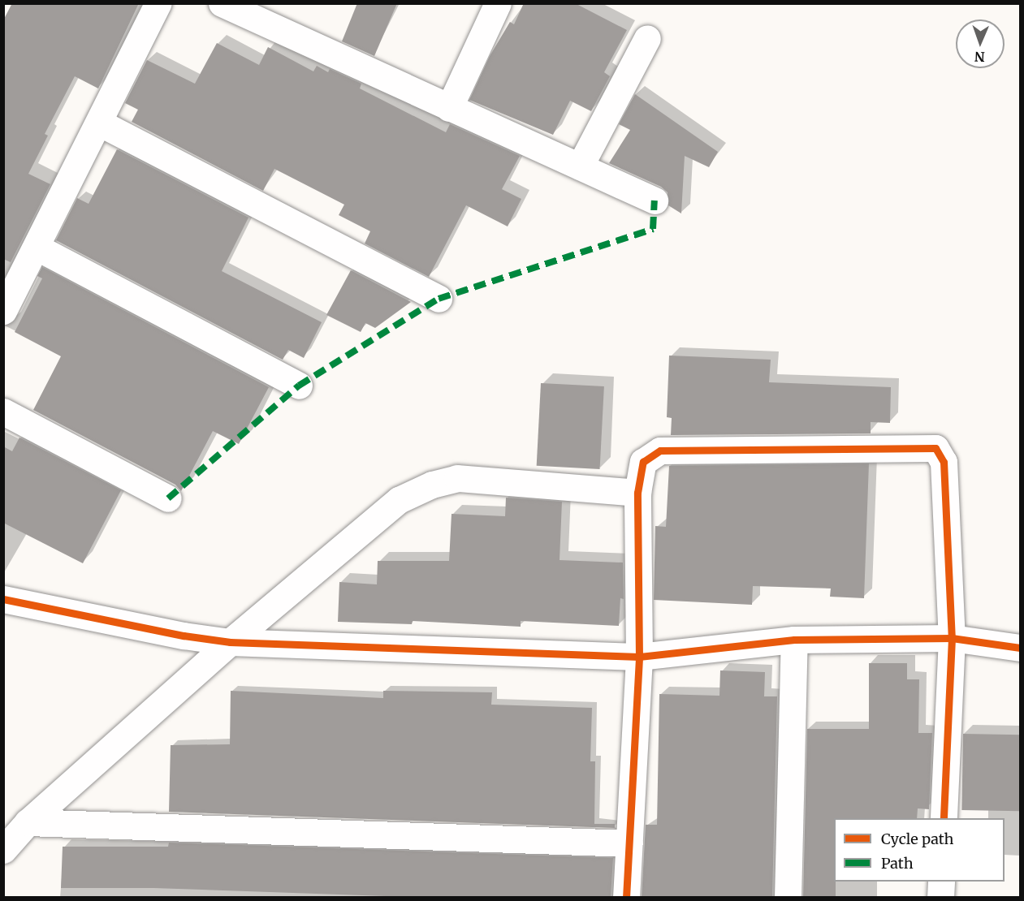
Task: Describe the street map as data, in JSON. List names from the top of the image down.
{
  "legend": ["Cycle path", "Path"],
  "north": "bottom"
}
